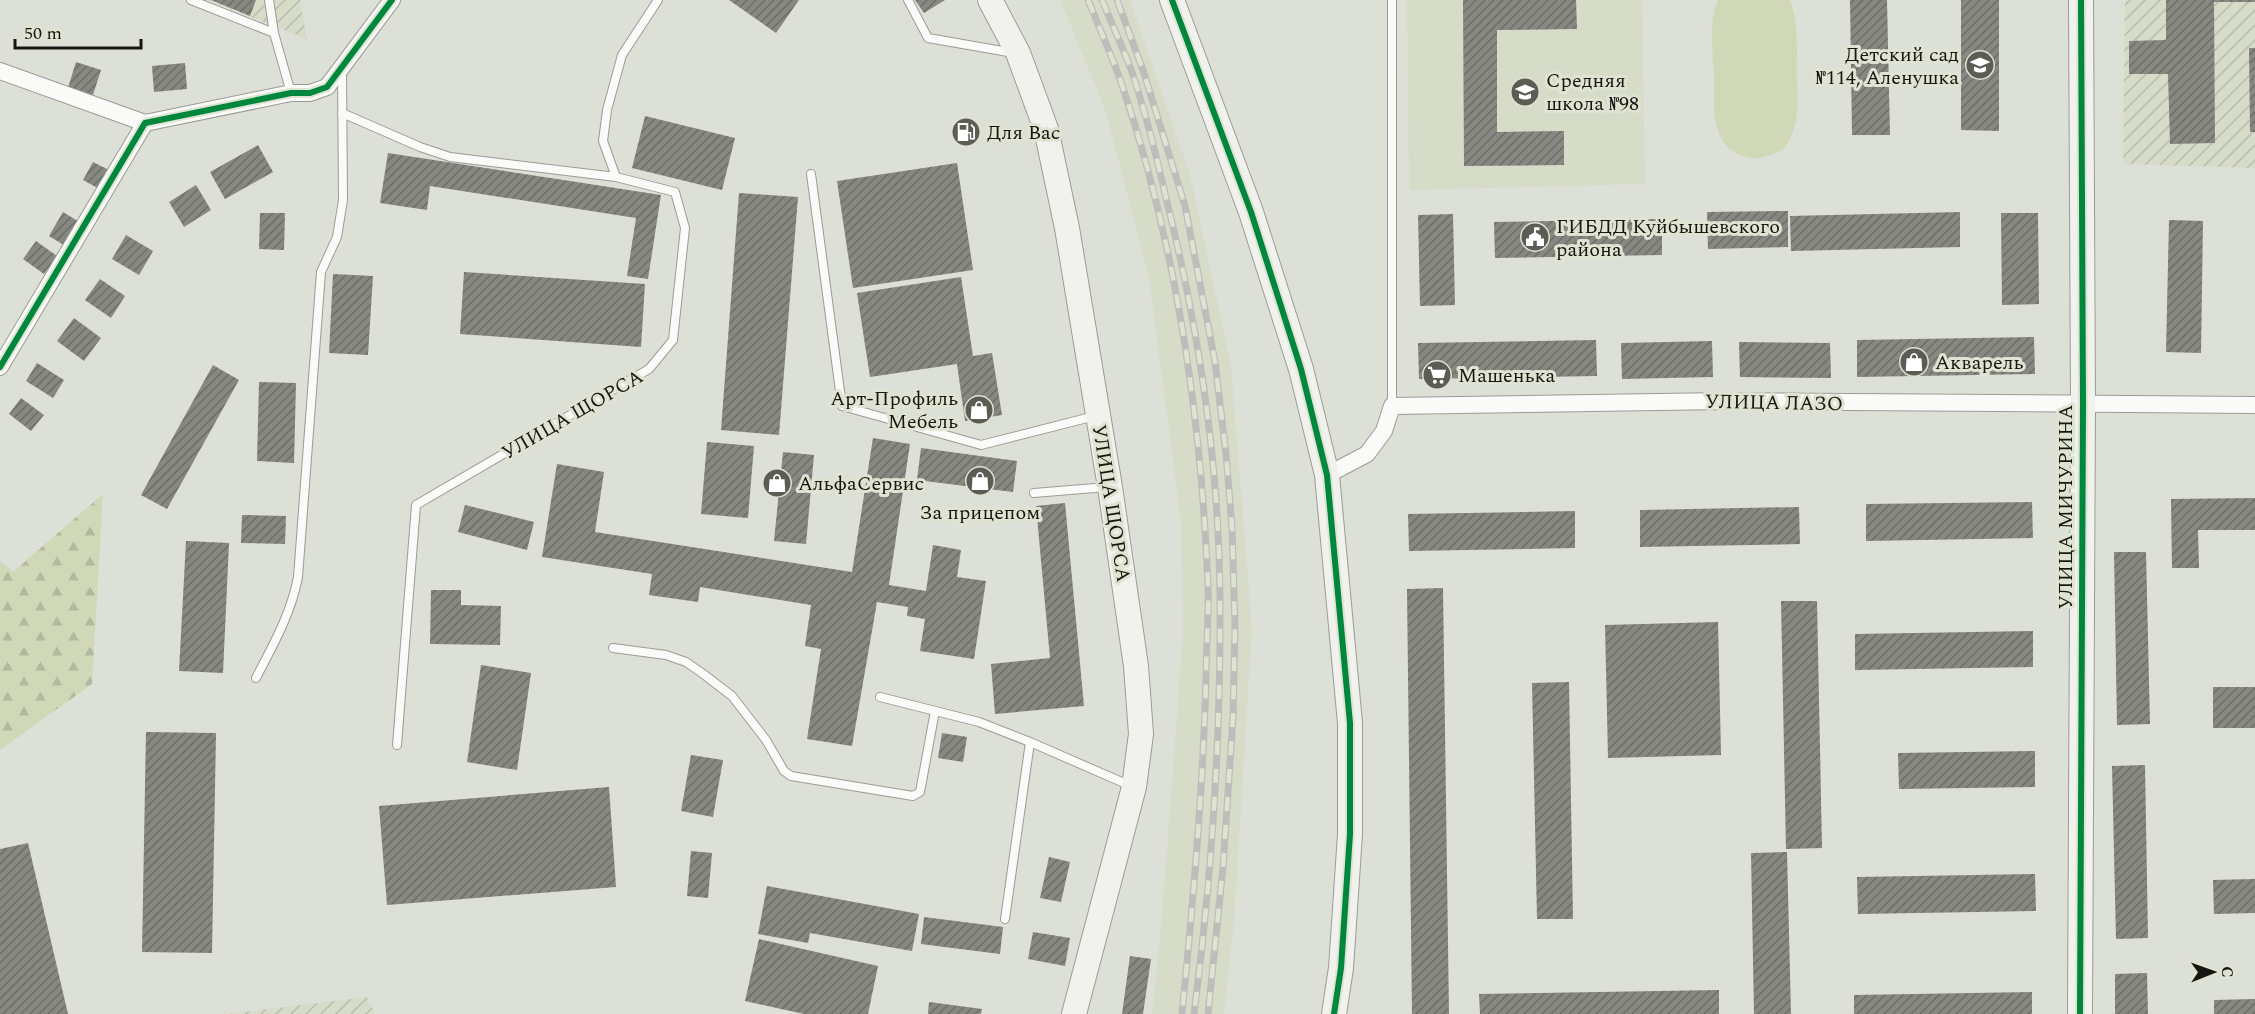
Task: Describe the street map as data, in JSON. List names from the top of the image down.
{
  "streets": {
    "street": ["УЛИЦА ЛАЗО", "УЛИЦА ЩОРСА", "УЛИЦА МИЧУРИНА"]
  },
  "crossings": [
    ["УЛИЦА ЛАЗО", "УЛИЦА МИЧУРИНА"]
  ],
  "places": {
    "school or university": ["Детский сад №114, Аленушка", "Средняя школа №98"],
    "fuel station": ["Для Вас"],
    "public building": ["ГИБДД Куйбышевского района"],
    "shop": [
      "Акварель",
      "Арт-Профиль Мебель",
      "За прицепом",
      "АльфаСервис"
    ],
    "supermarket": ["Машенька"]
  },
  "scale_bar": "50 m",
  "north": "right"
}
